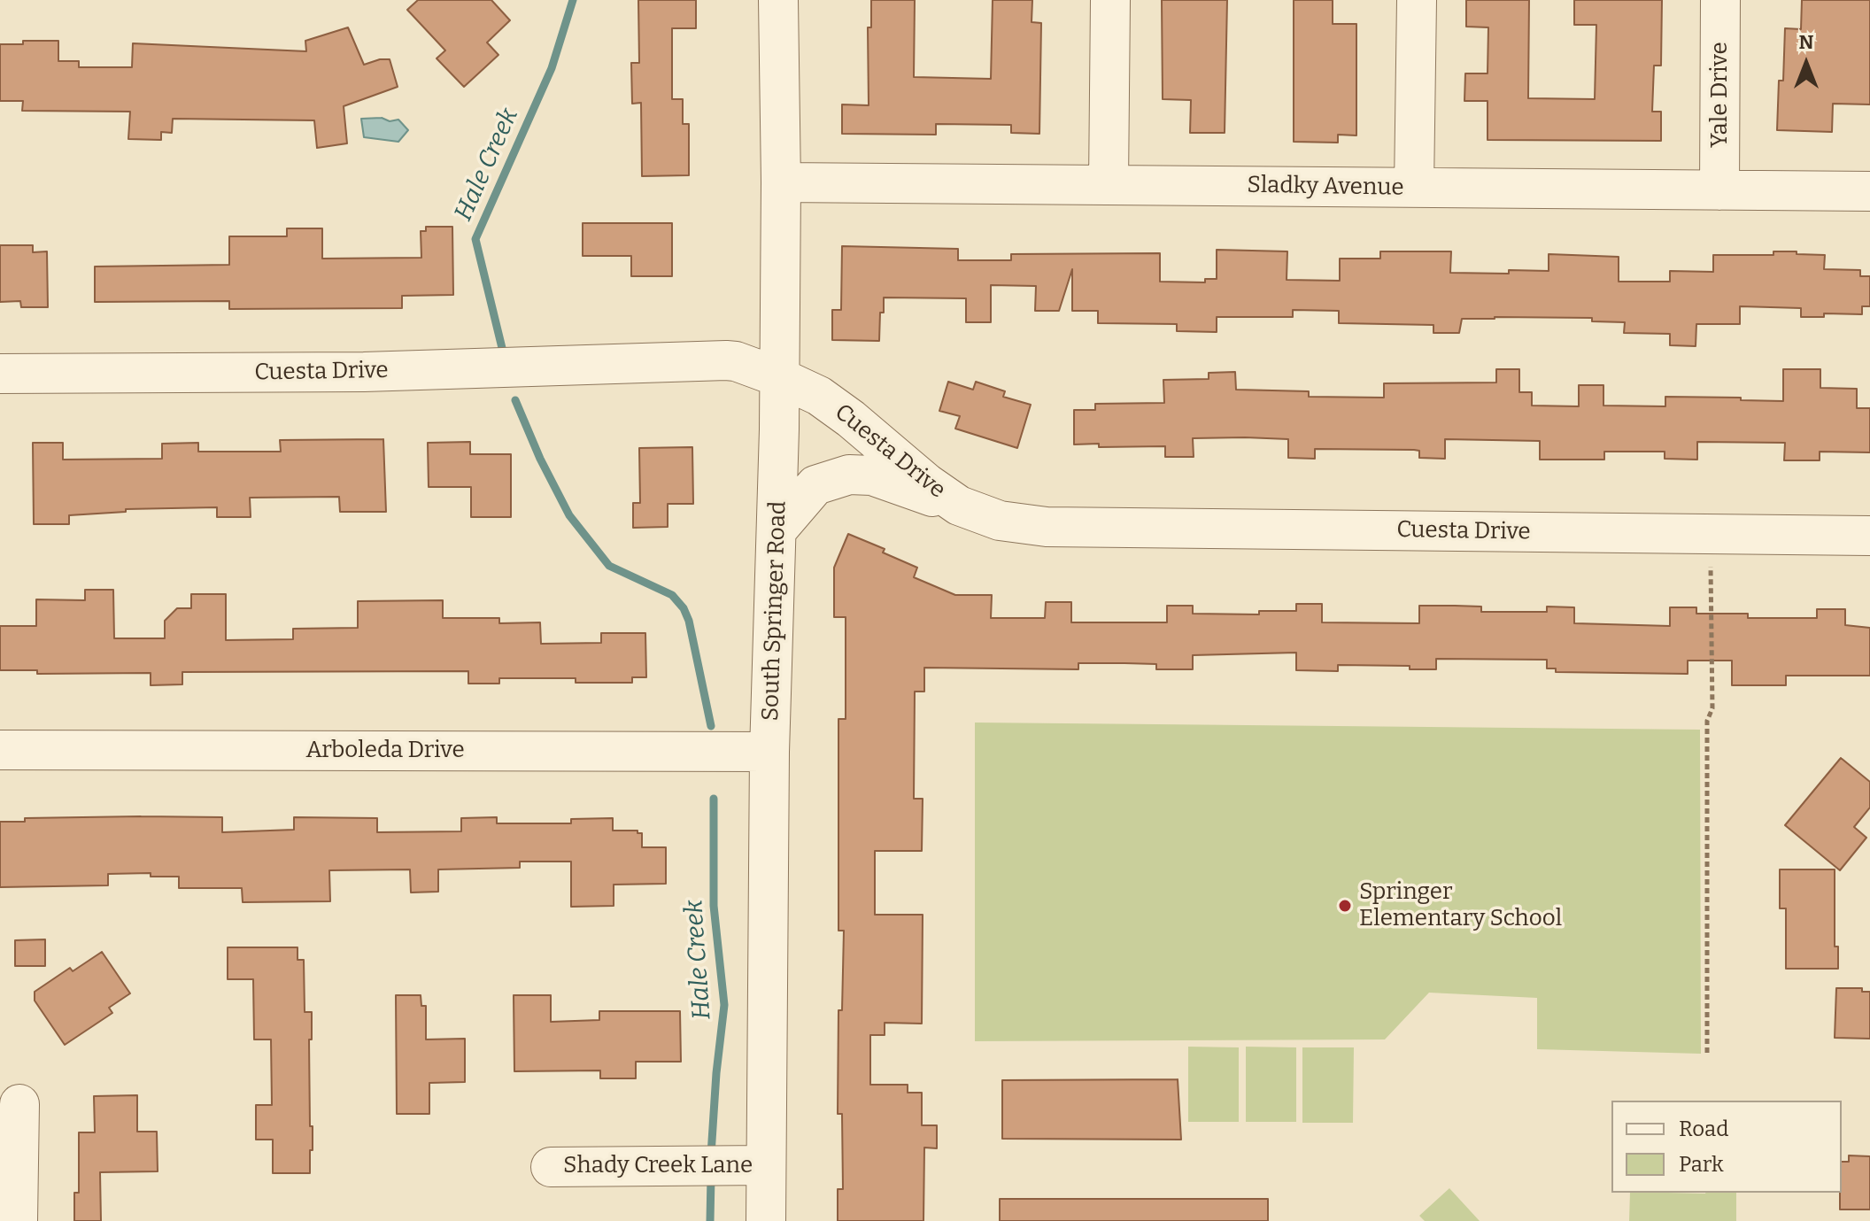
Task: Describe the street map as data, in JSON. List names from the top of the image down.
{
  "streets": {
    "street": [
      "Yale Drive",
      "Sladky Avenue",
      "Cuesta Drive",
      "South Springer Road",
      "Arboleda Drive",
      "Shady Creek Lane"
    ]
  },
  "crossings": [
    ["Yale Drive", "Sladky Avenue"],
    ["Sladky Avenue", "South Springer Road"],
    ["Cuesta Drive", "South Springer Road"],
    ["South Springer Road", "Arboleda Drive"],
    ["South Springer Road", "Shady Creek Lane"]
  ],
  "water": ["Hale Creek"],
  "places": ["Springer Elementary School"],
  "legend": ["Road", "Park"],
  "north": "top"
}
